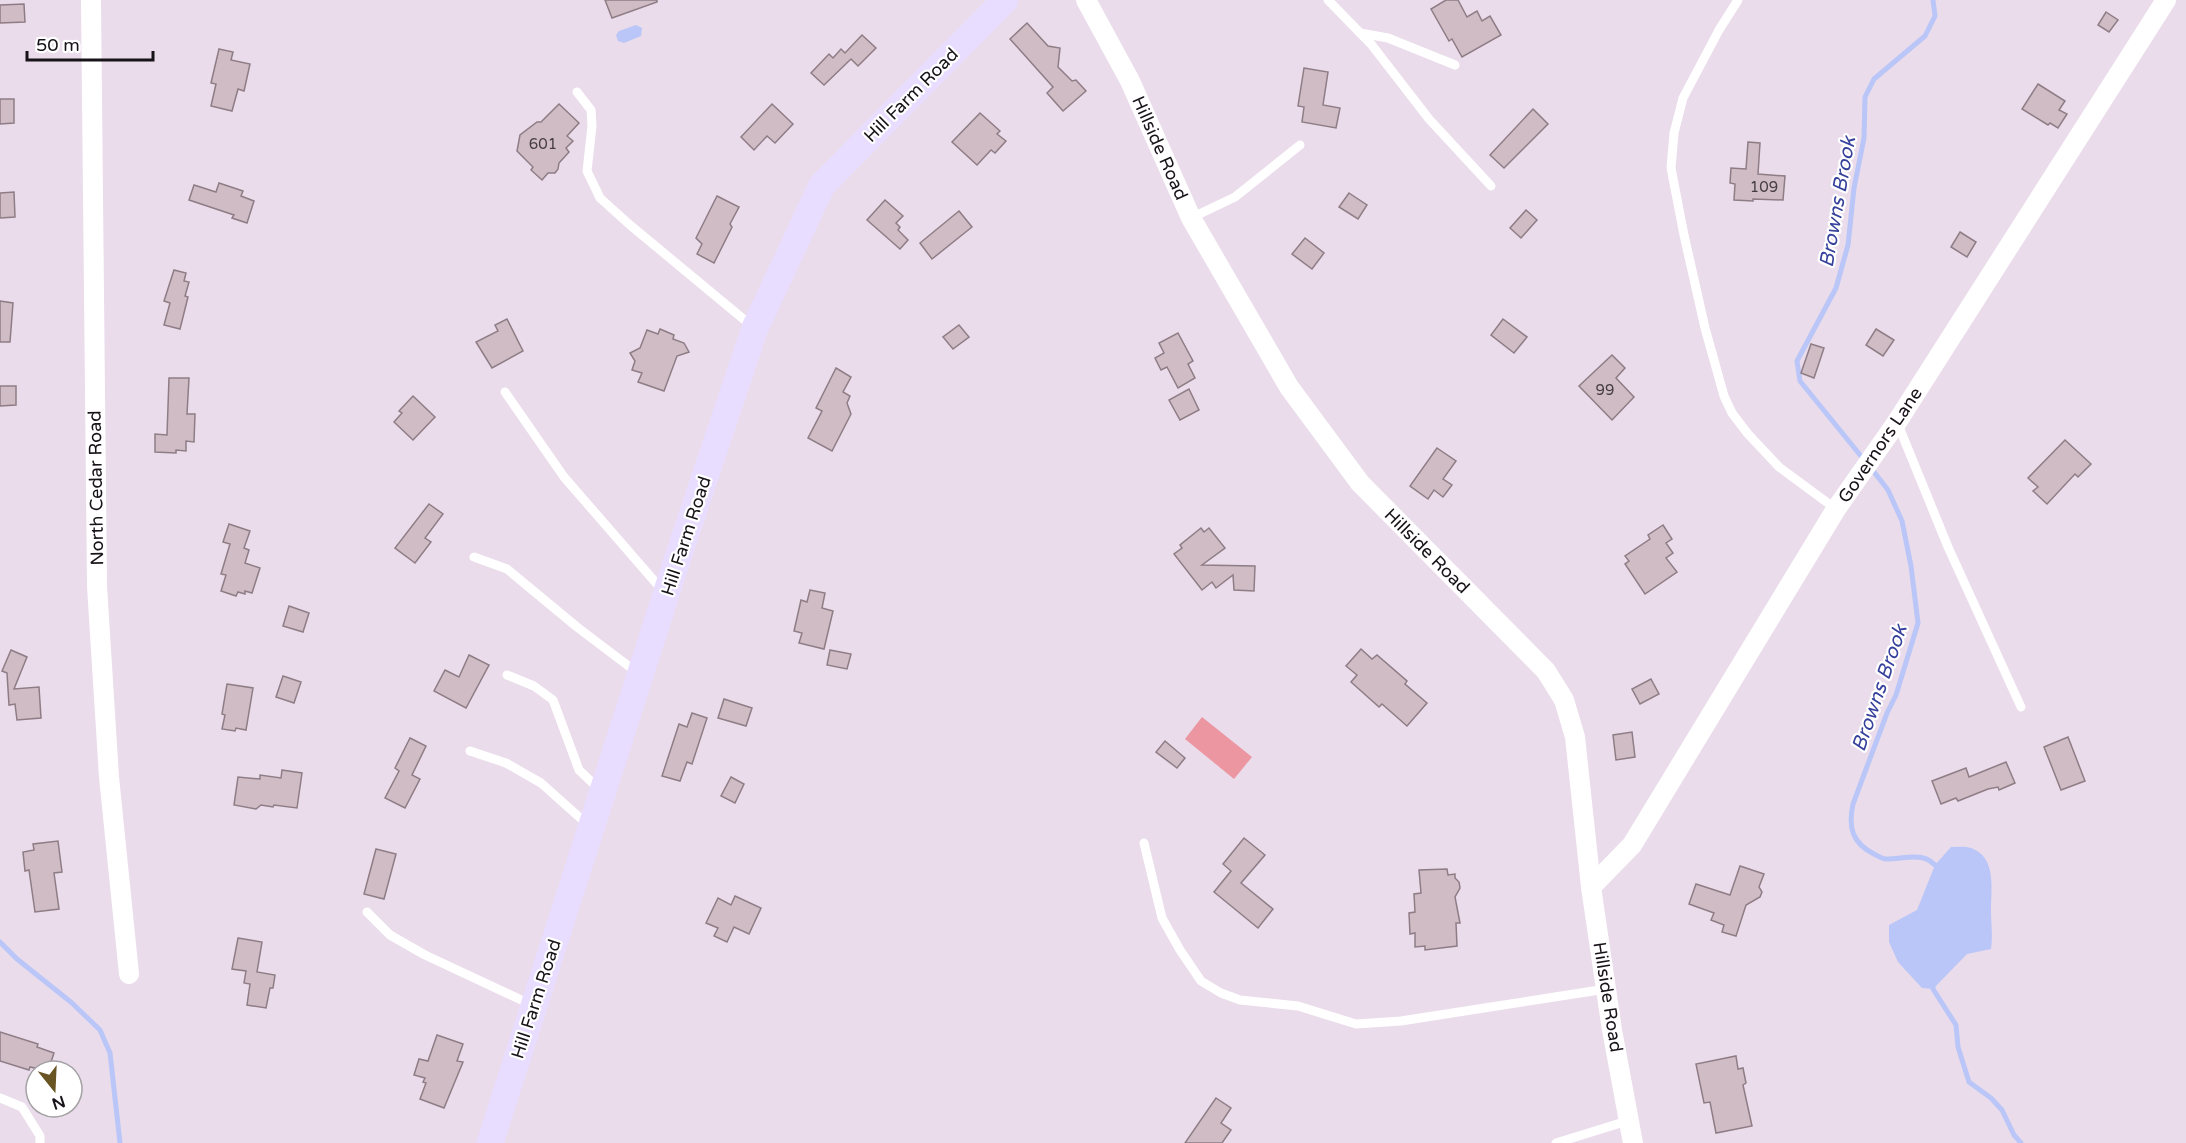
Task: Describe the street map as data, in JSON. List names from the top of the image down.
{
  "streets": {
    "main road": ["Hill Farm Road"],
    "street": ["Hillside Road", "Governors Lane", "North Cedar Road"]
  },
  "crossings": [
    ["Hillside Road", "Governors Lane"]
  ],
  "water": ["Browns Brook"],
  "house_numbers": ["601", "109", "99"],
  "scale_bar": "50 m",
  "north": "bottom"
}
